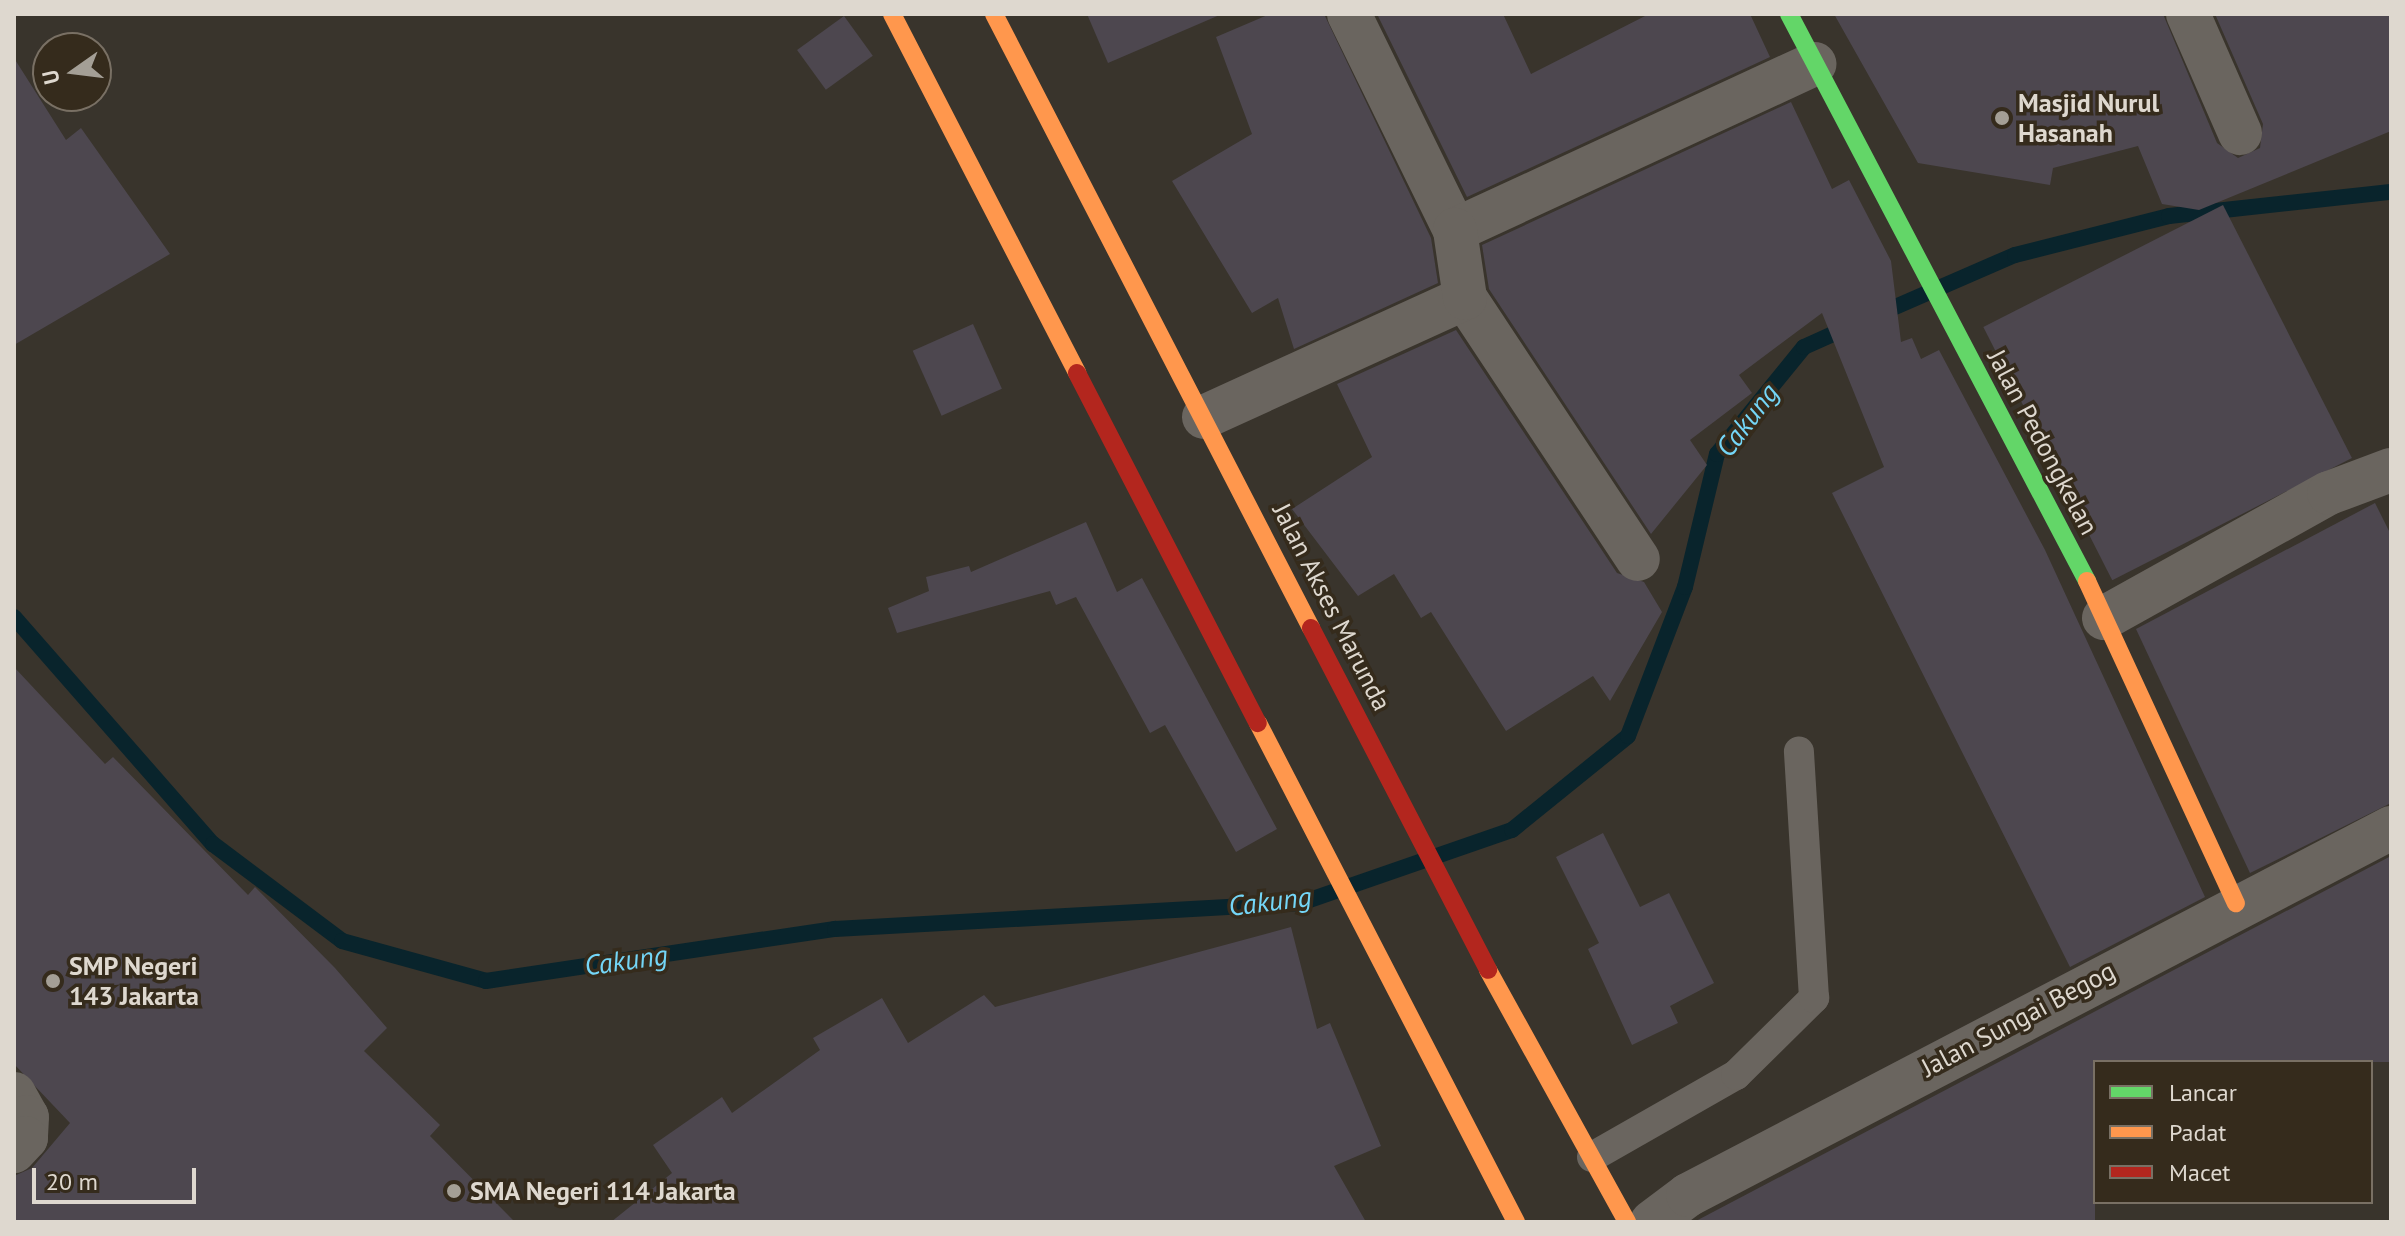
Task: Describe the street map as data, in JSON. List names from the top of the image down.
{
  "streets": {
    "main road": ["Jalan Pedongkelan", "Jalan Akses Marunda"],
    "street": ["Jalan Sungai Begog"]
  },
  "crossings": [
    ["Jalan Pedongkelan", "Jalan Sungai Begog"]
  ],
  "water": ["Cakung"],
  "places": ["Masjid Nurul Hasanah", "SMP Negeri 143 Jakarta", "SMA Negeri 114 Jakarta"],
  "legend": ["Lancar", "Padat", "Macet"],
  "scale_bar": "20 m",
  "north": "left"
}
